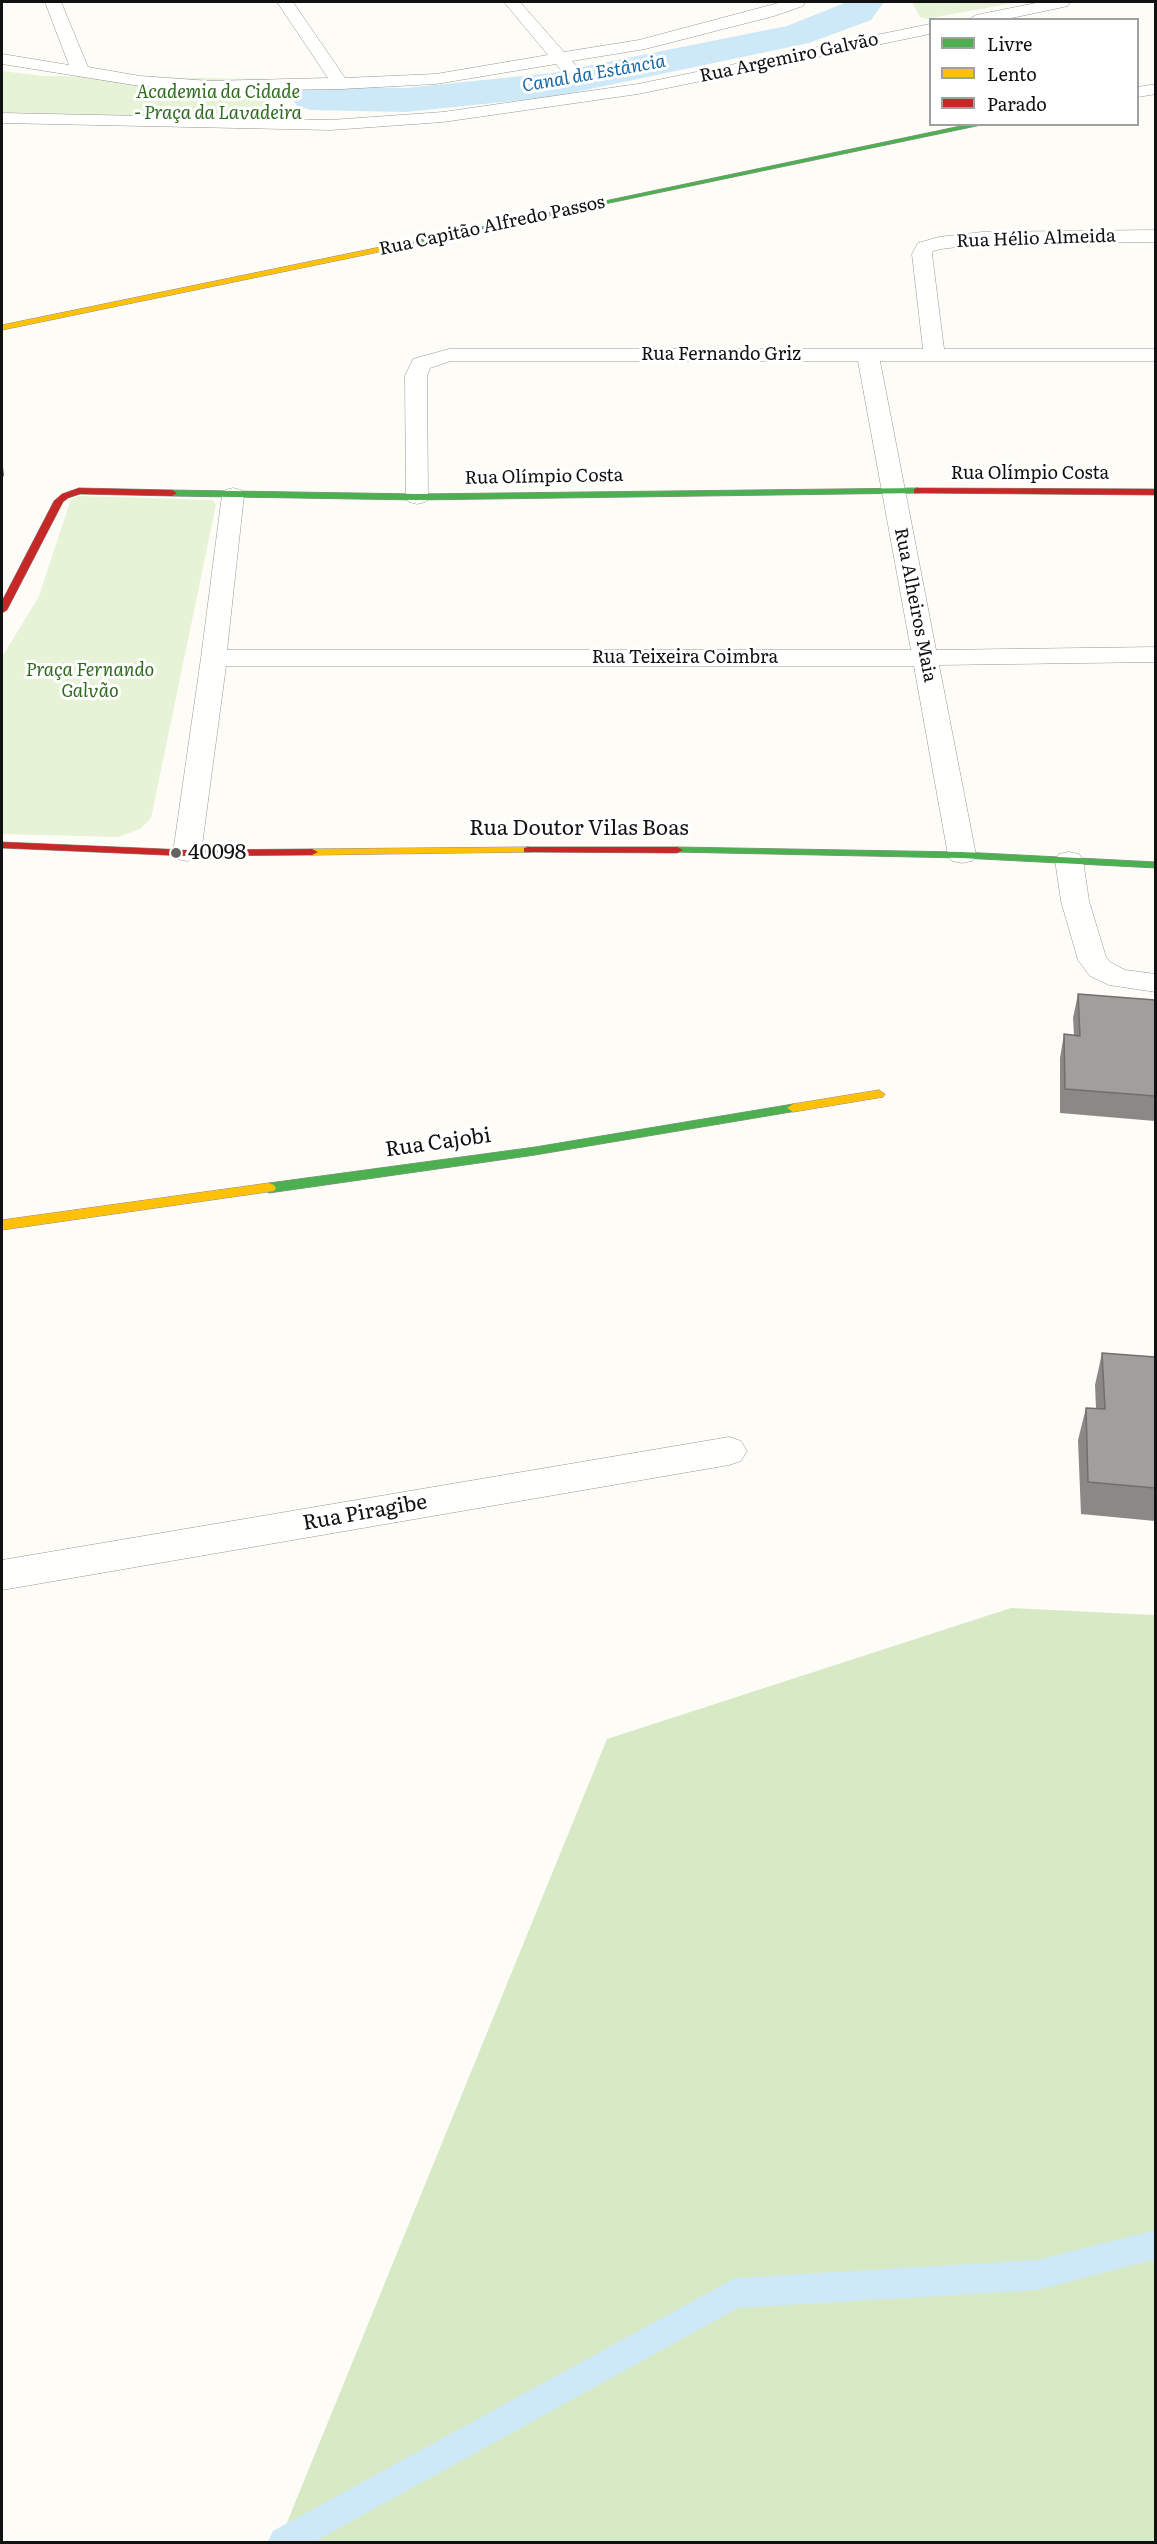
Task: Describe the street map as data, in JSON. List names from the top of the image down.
{
  "streets": {
    "street": [
      "Rua Argemiro Galvão",
      "Rua Capitão Alfredo Passos",
      "Rua Hélio Almeida",
      "Rua Fernando Griz",
      "Rua Olímpio Costa",
      "Rua Alheiros Maia",
      "Rua Teixeira Coimbra",
      "Rua Doutor Vilas Boas",
      "Rua Cajobi",
      "Rua Piragibe"
    ]
  },
  "crossings": [
    ["Rua Hélio Almeida", "Rua Fernando Griz"],
    ["Rua Fernando Griz", "Rua Olímpio Costa"],
    ["Rua Fernando Griz", "Rua Alheiros Maia"],
    ["Rua Olímpio Costa", "Rua Alheiros Maia"],
    ["Rua Alheiros Maia", "Rua Teixeira Coimbra"],
    ["Rua Alheiros Maia", "Rua Doutor Vilas Boas"]
  ],
  "water": ["Canal da Estância"],
  "parks": ["Academia da Cidade - Praça da Lavadeira", "Praça Fernando Galvão"],
  "places": ["40098"],
  "legend": ["Livre", "Lento", "Parado"]
}
